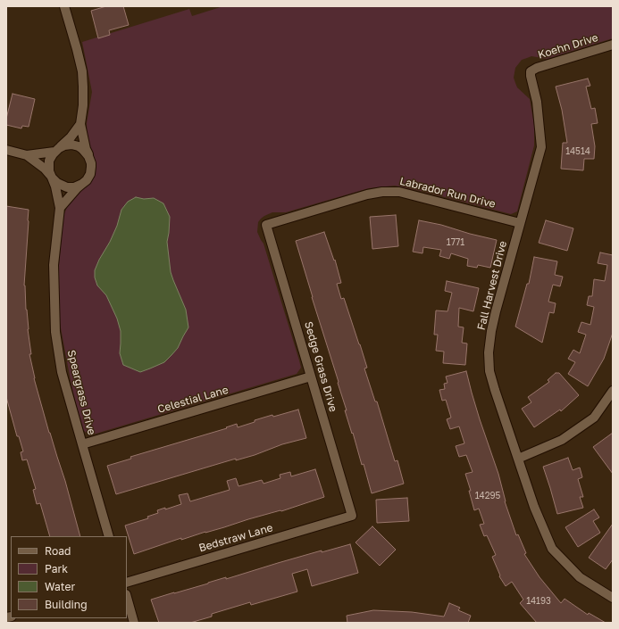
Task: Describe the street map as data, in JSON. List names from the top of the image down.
{
  "streets": {
    "street": [
      "Koehn Drive",
      "Labrador Run Drive",
      "Fall Harvest Drive",
      "Sedge Grass Drive",
      "Speargrass Drive",
      "Celestial Lane",
      "Bedstraw Lane"
    ]
  },
  "crossings": [
    ["Koehn Drive", "Fall Harvest Drive"],
    ["Labrador Run Drive", "Fall Harvest Drive"],
    ["Labrador Run Drive", "Sedge Grass Drive"],
    ["Sedge Grass Drive", "Celestial Lane"],
    ["Sedge Grass Drive", "Bedstraw Lane"],
    ["Speargrass Drive", "Celestial Lane"]
  ],
  "house_numbers": [
    "14514",
    "1771",
    "14295",
    "14193"
  ],
  "legend": [
    "Road",
    "Park",
    "Water",
    "Building"
  ]
}
